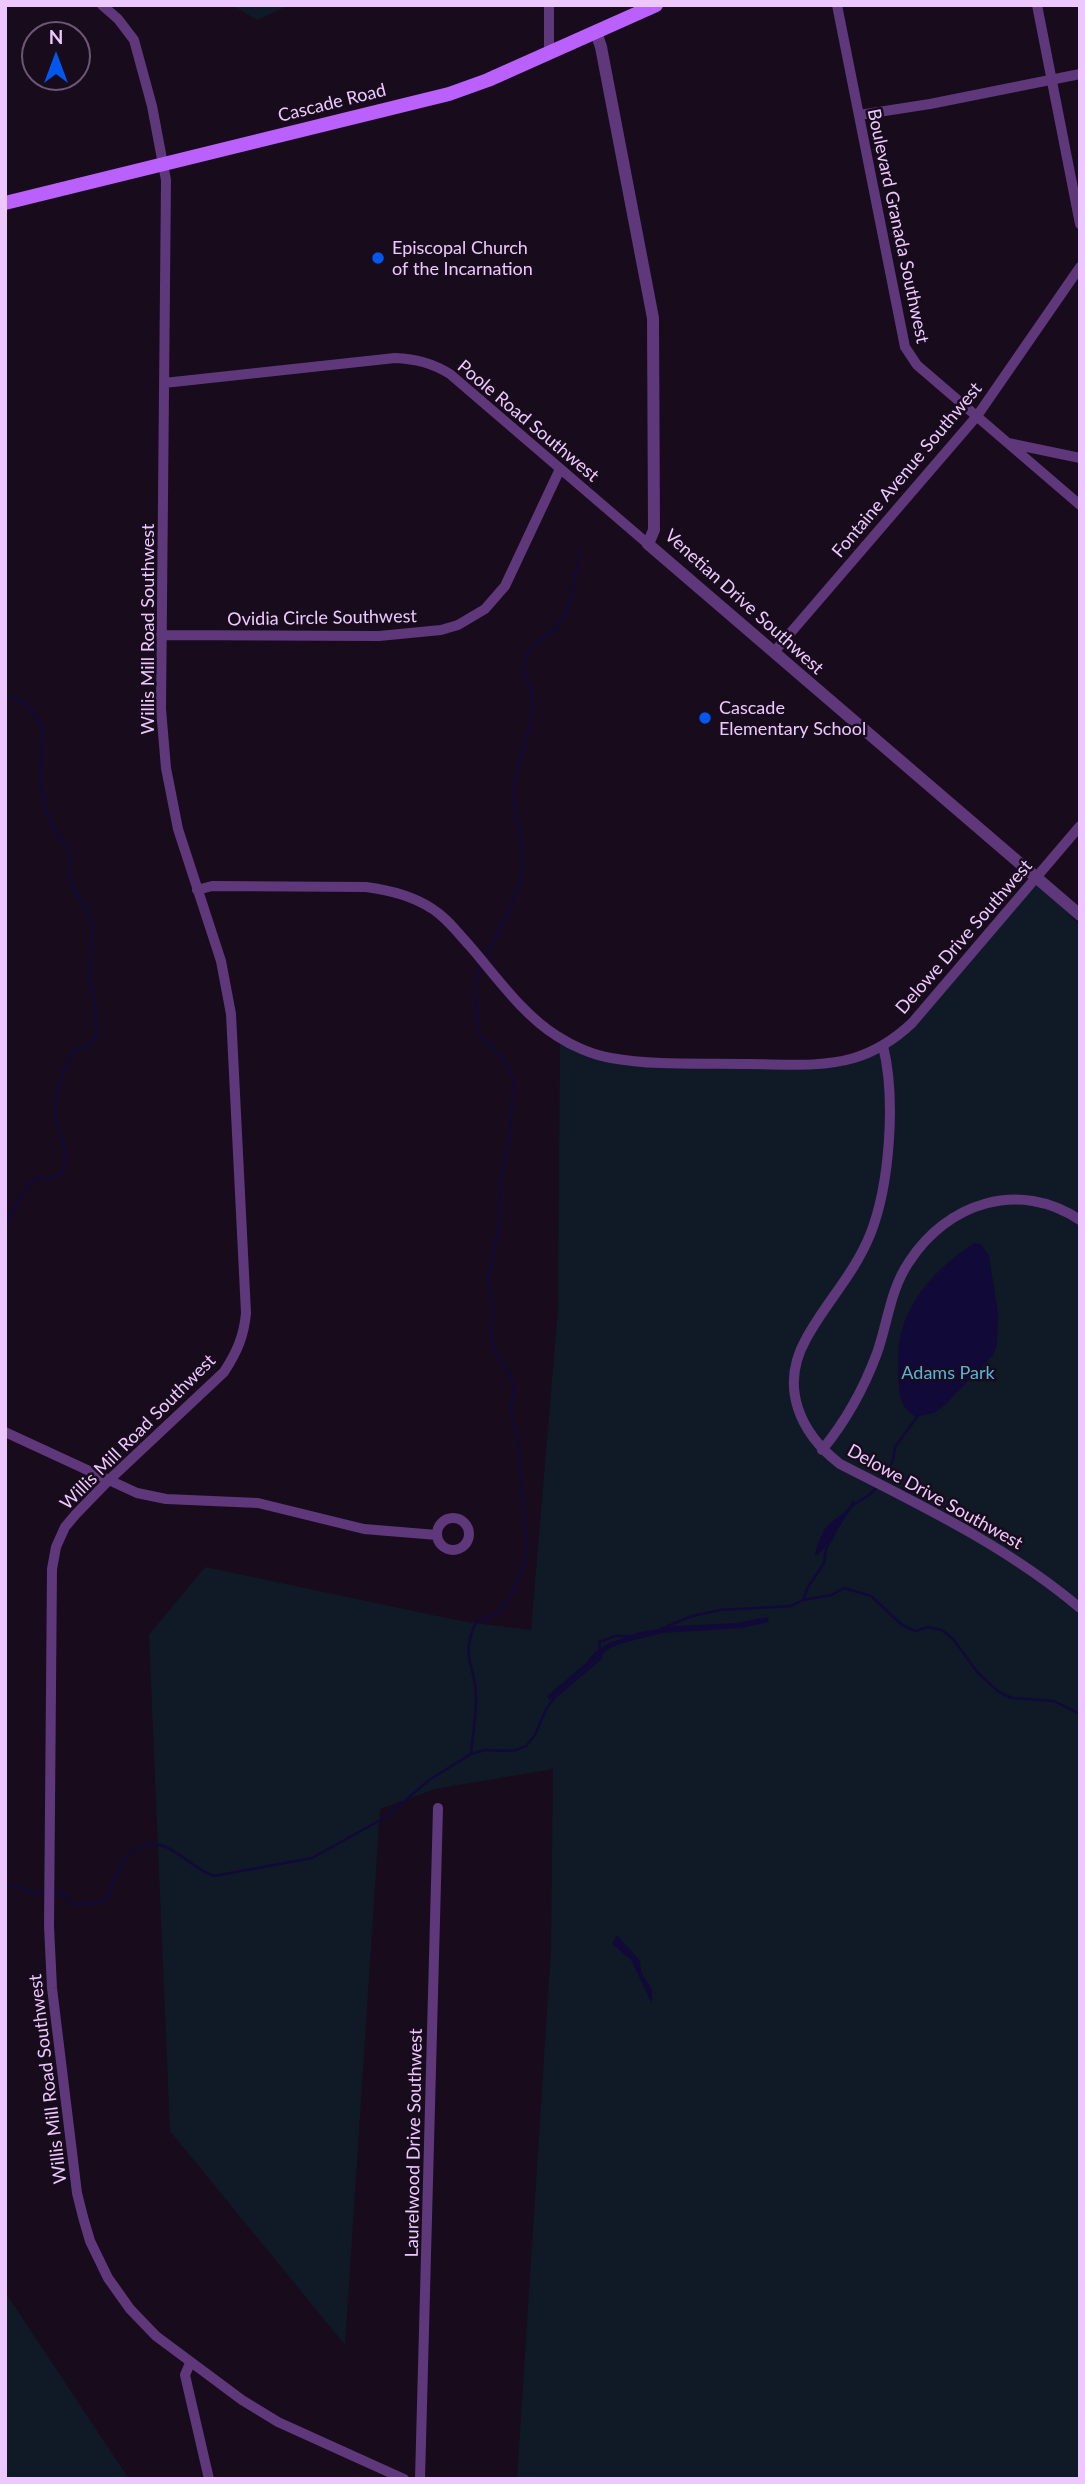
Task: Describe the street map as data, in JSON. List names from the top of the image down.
{
  "streets": {
    "main road": ["Cascade Road"],
    "street": [
      "Boulevard Granada Southwest",
      "Poole Road Southwest",
      "Fontaine Avenue Southwest",
      "Venetian Drive Southwest",
      "Ovidia Circle Southwest",
      "Willis Mill Road Southwest",
      "Delowe Drive Southwest",
      "Laurelwood Drive Southwest"
    ]
  },
  "crossings": [
    ["Cascade Road", "Venetian Drive Southwest"],
    ["Cascade Road", "Willis Mill Road Southwest"],
    ["Boulevard Granada Southwest", "Fontaine Avenue Southwest"],
    ["Poole Road Southwest", "Venetian Drive Southwest"],
    ["Poole Road Southwest", "Ovidia Circle Southwest"],
    ["Poole Road Southwest", "Willis Mill Road Southwest"],
    ["Fontaine Avenue Southwest", "Venetian Drive Southwest"],
    ["Venetian Drive Southwest", "Delowe Drive Southwest"],
    ["Ovidia Circle Southwest", "Willis Mill Road Southwest"]
  ],
  "parks": ["Adams Park"],
  "places": ["Episcopal Church of the Incarnation", "Cascade Elementary School"],
  "north": "top"
}
